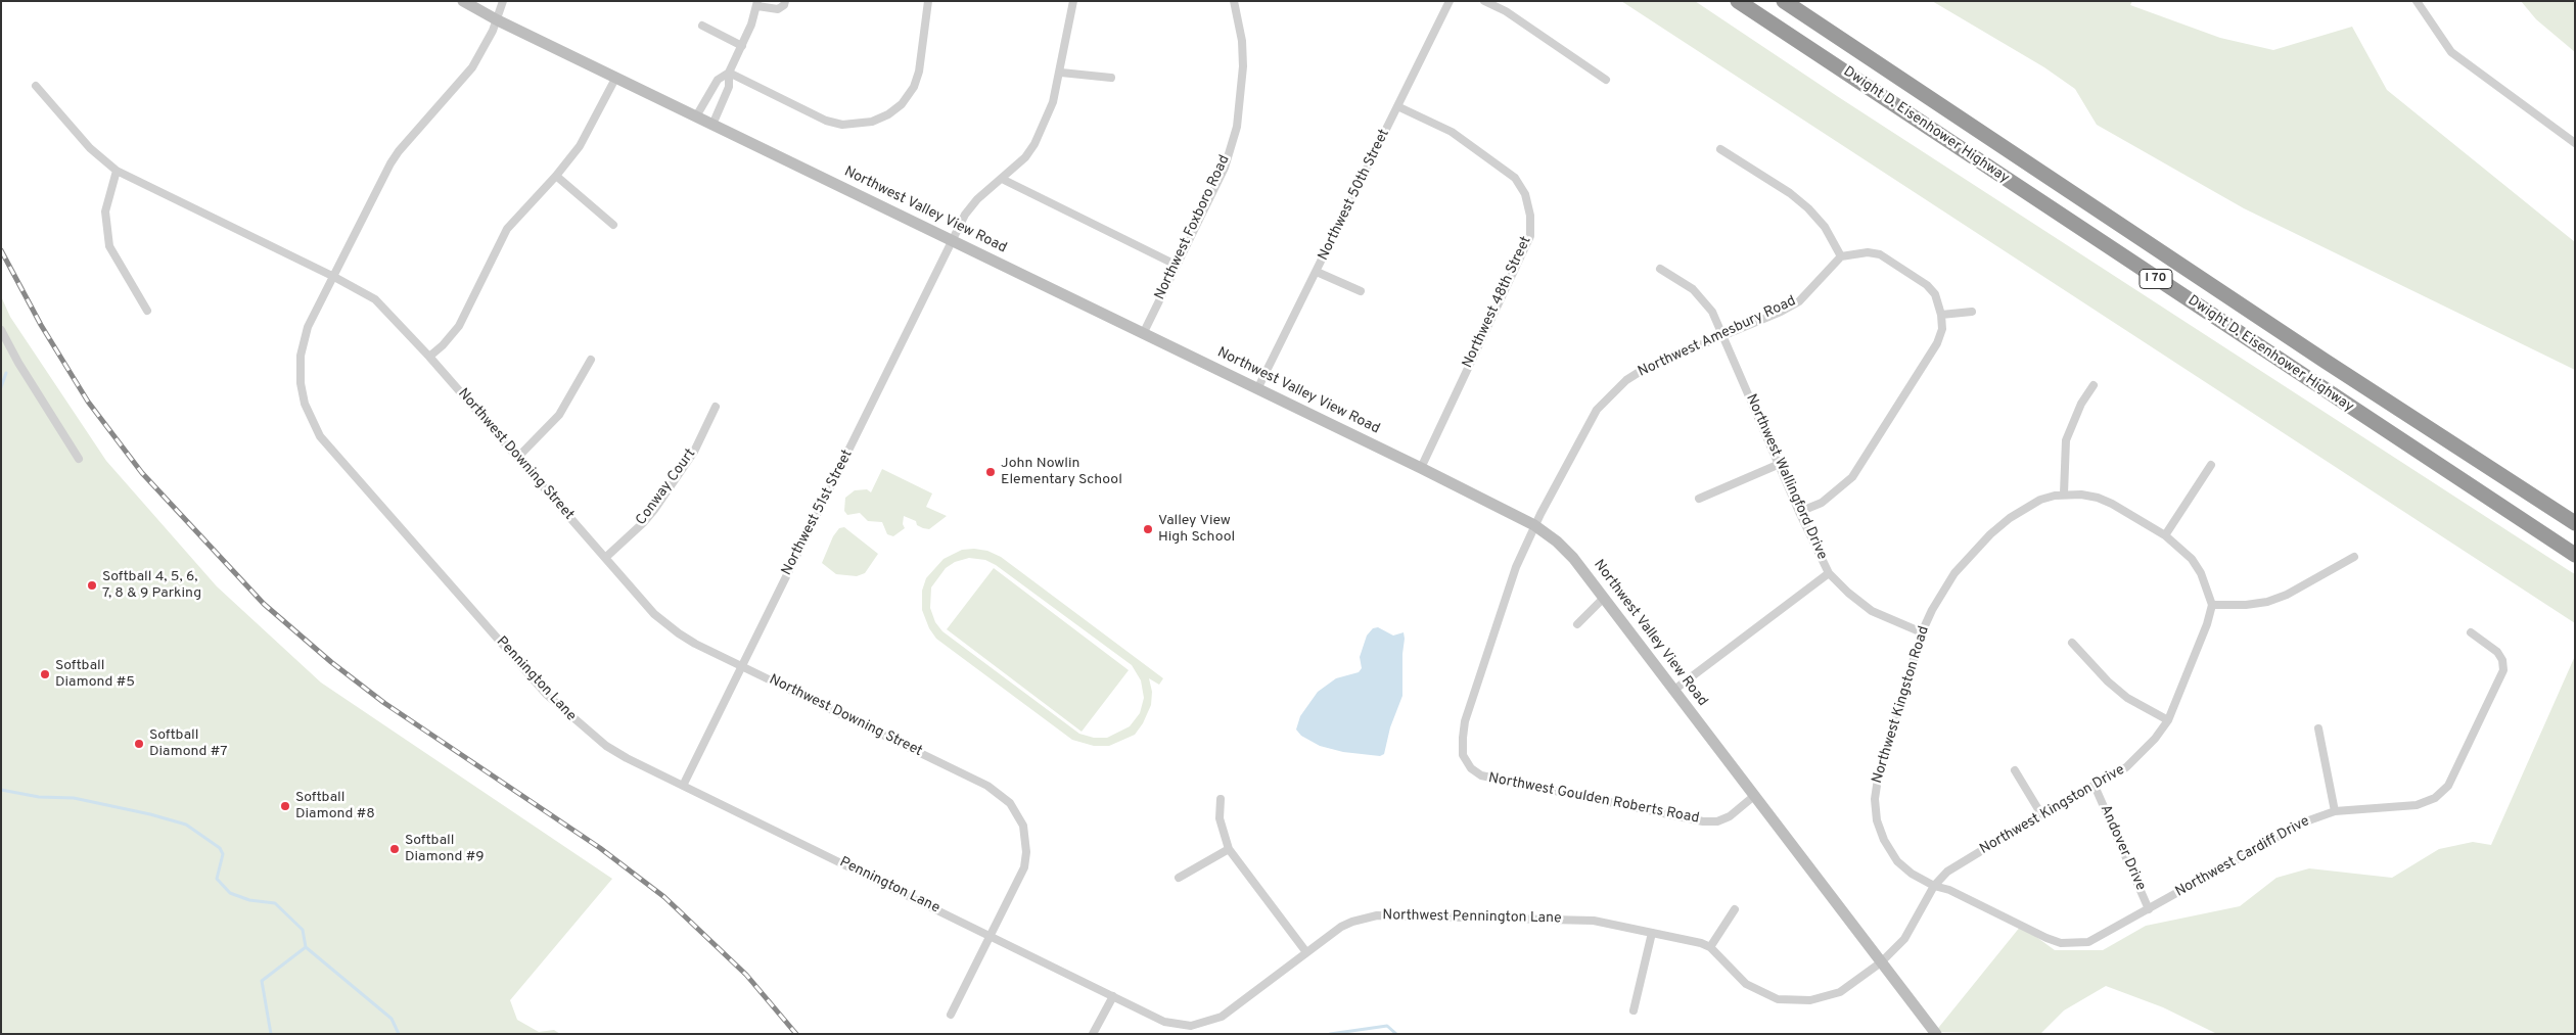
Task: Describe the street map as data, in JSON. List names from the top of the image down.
{
  "streets": {
    "highway": ["Dwight D. Eisenhower Highway", "I 70"],
    "street": [
      "Northwest 50th Street",
      "Northwest Valley View Road",
      "Northwest Foxboro Road",
      "Northwest 48th Street",
      "Northwest Amesbury Road",
      "Northwest Downing Street",
      "Northwest Wallingford Drive",
      "Conway Court",
      "Northwest 51st Street",
      "Pennington Lane",
      "Northwest Kingston Road",
      "Northwest Goulden Roberts Road",
      "Northwest Kingston Drive",
      "Andover Drive",
      "Northwest Cardiff Drive",
      "Northwest Pennington Lane"
    ]
  },
  "crossings": [
    ["Northwest 50th Street", "Northwest Valley View Road"],
    ["Northwest 50th Street", "Northwest 48th Street"],
    ["Northwest Valley View Road", "Northwest Foxboro Road"],
    ["Northwest Valley View Road", "Northwest 48th Street"],
    ["Northwest Valley View Road", "Northwest Amesbury Road"],
    ["Northwest Valley View Road", "Northwest 51st Street"],
    ["Northwest Valley View Road", "Pennington Lane"],
    ["Northwest Valley View Road", "Northwest Goulden Roberts Road"],
    ["Northwest Valley View Road", "Northwest Kingston Drive"],
    ["Northwest Amesbury Road", "Northwest Wallingford Drive"],
    ["Northwest Amesbury Road", "Northwest Goulden Roberts Road"],
    ["Northwest Downing Street", "Conway Court"],
    ["Northwest Downing Street", "Northwest 51st Street"],
    ["Northwest Downing Street", "Pennington Lane"],
    ["Northwest Downing Street", "Northwest Pennington Lane"],
    ["Northwest Wallingford Drive", "Northwest Kingston Road"],
    ["Northwest 51st Street", "Pennington Lane"],
    ["Pennington Lane", "Northwest Pennington Lane"],
    ["Northwest Kingston Road", "Northwest Kingston Drive"],
    ["Northwest Kingston Road", "Northwest Cardiff Drive"],
    ["Northwest Kingston Drive", "Andover Drive"],
    ["Northwest Kingston Drive", "Northwest Cardiff Drive"],
    ["Andover Drive", "Northwest Cardiff Drive"]
  ],
  "places": [
    "John Nowlin Elementary School",
    "Valley View High School",
    "Softball 4, 5, 6, 7, 8 & 9 Parking",
    "Softball Diamond #5",
    "Softball Diamond #7",
    "Softball Diamond #8",
    "Softball Diamond #9"
  ]
}
